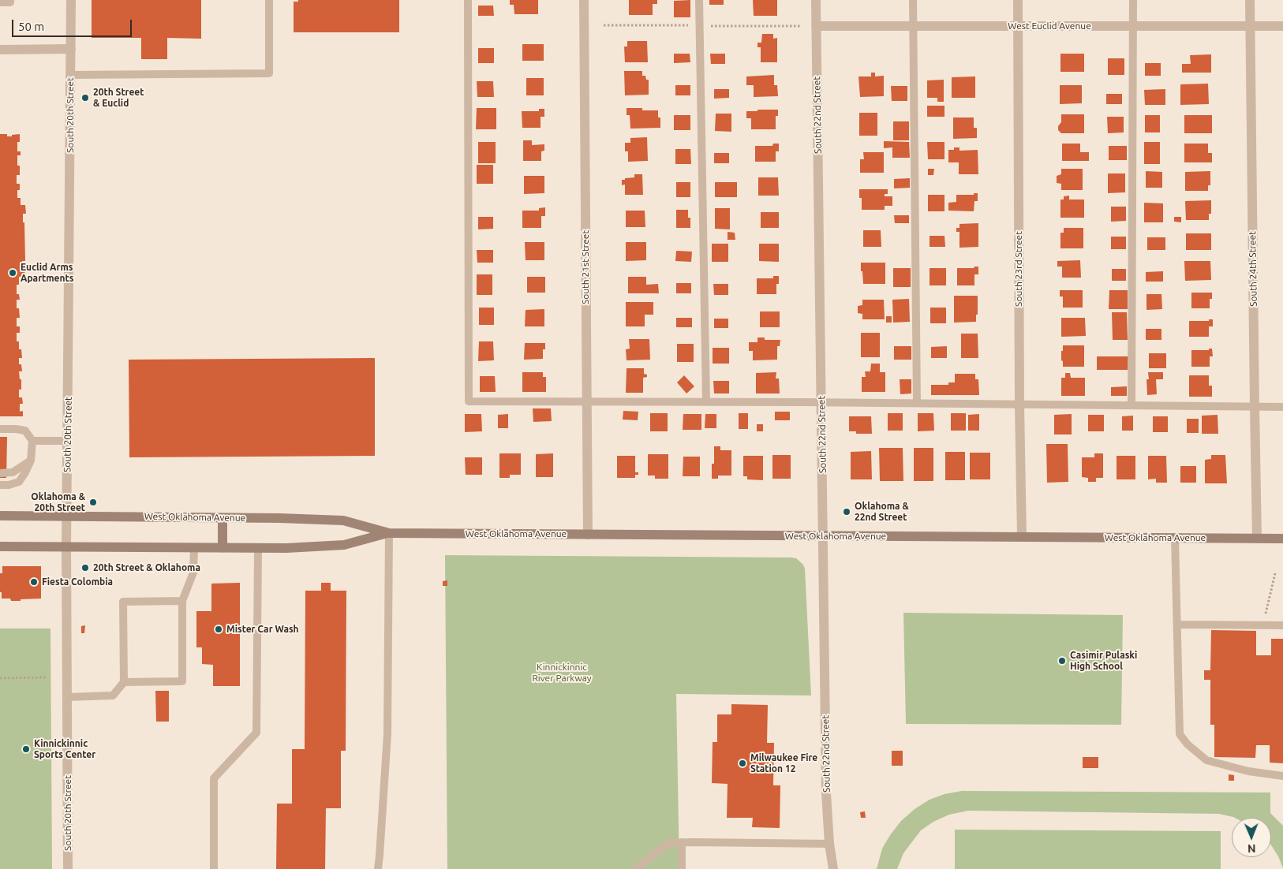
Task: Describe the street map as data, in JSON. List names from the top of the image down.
{
  "streets": {
    "main road": ["West Oklahoma Avenue"],
    "street": [
      "West Euclid Avenue",
      "South 20th Street",
      "South 22nd Street",
      "South 21st Street",
      "South 23rd Street",
      "South 24th Street"
    ]
  },
  "crossings": [
    ["West Euclid Avenue", "South 22nd Street"],
    ["West Euclid Avenue", "South 23rd Street"],
    ["West Euclid Avenue", "South 24th Street"],
    ["South 20th Street", "West Oklahoma Avenue"],
    ["South 22nd Street", "West Oklahoma Avenue"],
    ["South 21st Street", "West Oklahoma Avenue"],
    ["South 23rd Street", "West Oklahoma Avenue"],
    ["South 24th Street", "West Oklahoma Avenue"]
  ],
  "parks": ["Kinnickinnic River Parkway"],
  "places": [
    "20th Street & Euclid",
    "Euclid Arms Apartments",
    "Oklahoma & 20th Street",
    "Oklahoma & 22nd Street",
    "20th Street & Oklahoma",
    "Fiesta Colombia",
    "Mister Car Wash",
    "Casimir Pulaski High School",
    "Kinnickinnic Sports Center",
    "Milwaukee Fire Station 12"
  ],
  "scale_bar": "50 m",
  "north": "bottom"
}
